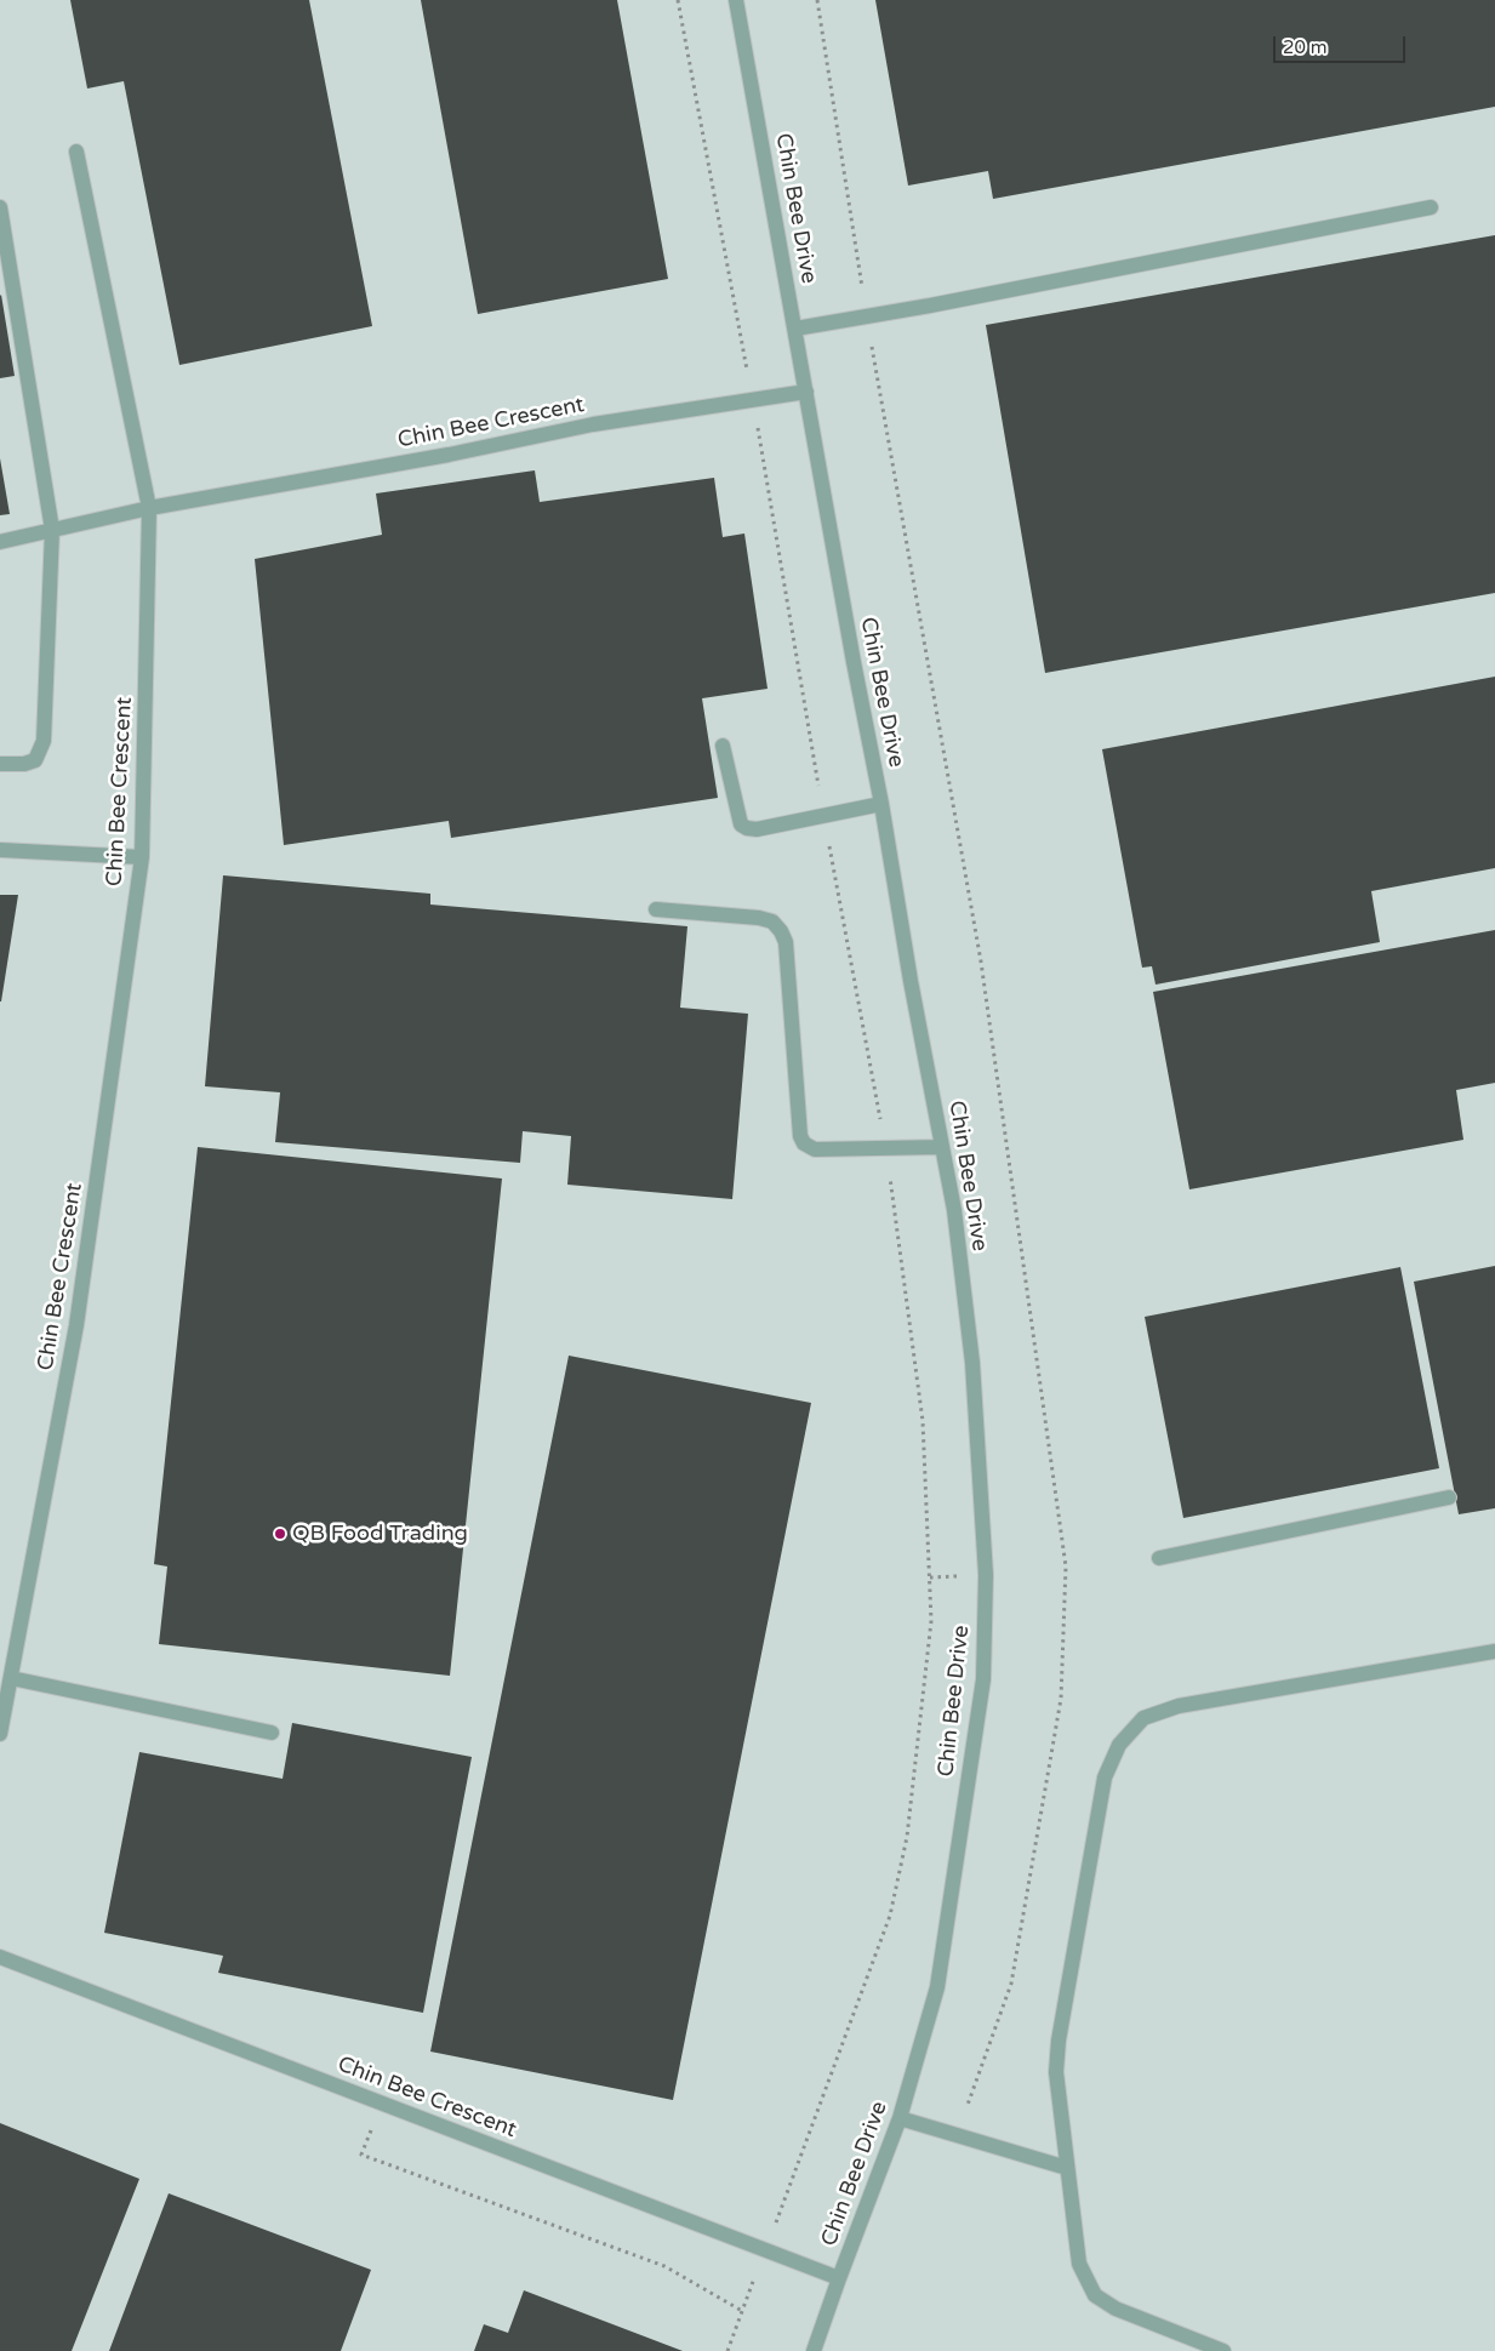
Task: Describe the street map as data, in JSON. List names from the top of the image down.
{
  "streets": {
    "street": ["Chin Bee Drive", "Chin Bee Crescent"]
  },
  "crossings": [
    ["Chin Bee Drive", "Chin Bee Crescent"]
  ],
  "places": ["QB Food Trading"],
  "scale_bar": "20 m"
}
